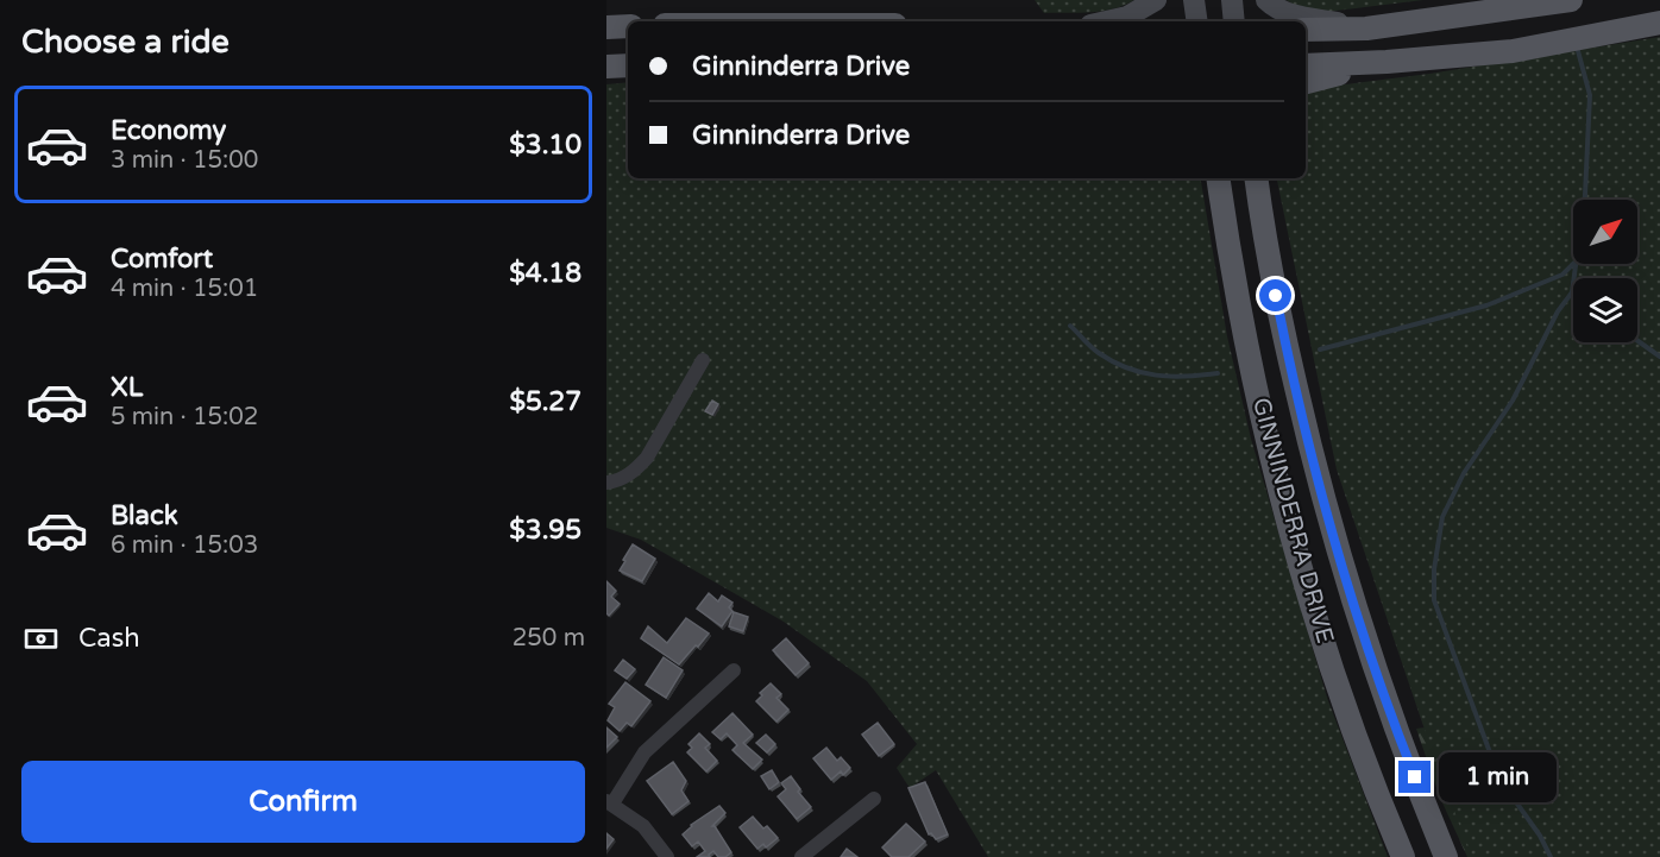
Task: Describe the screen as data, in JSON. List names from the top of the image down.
{
  "streets": {
    "main road": ["GINNINDERRA DRIVE"]
  },
  "north": "top right",
  "page": {
    "heading": "Choose a ride",
    "banner": ["Ginninderra Drive", "Ginninderra Drive"],
    "list": [
      {
        "name": "Economy",
        "note": "3 min · 15:00",
        "value": "$3.10"
      },
      {
        "name": "Comfort",
        "note": "4 min · 15:01",
        "value": "$4.18"
      },
      {
        "name": "XL",
        "note": "5 min · 15:02",
        "value": "$5.27"
      },
      {
        "name": "Black",
        "note": "6 min · 15:03",
        "value": "$3.95"
      }
    ],
    "pay": ["Cash", "250 m"],
    "buttons": "Confirm",
    "bubble": "1 min"
  }
}
